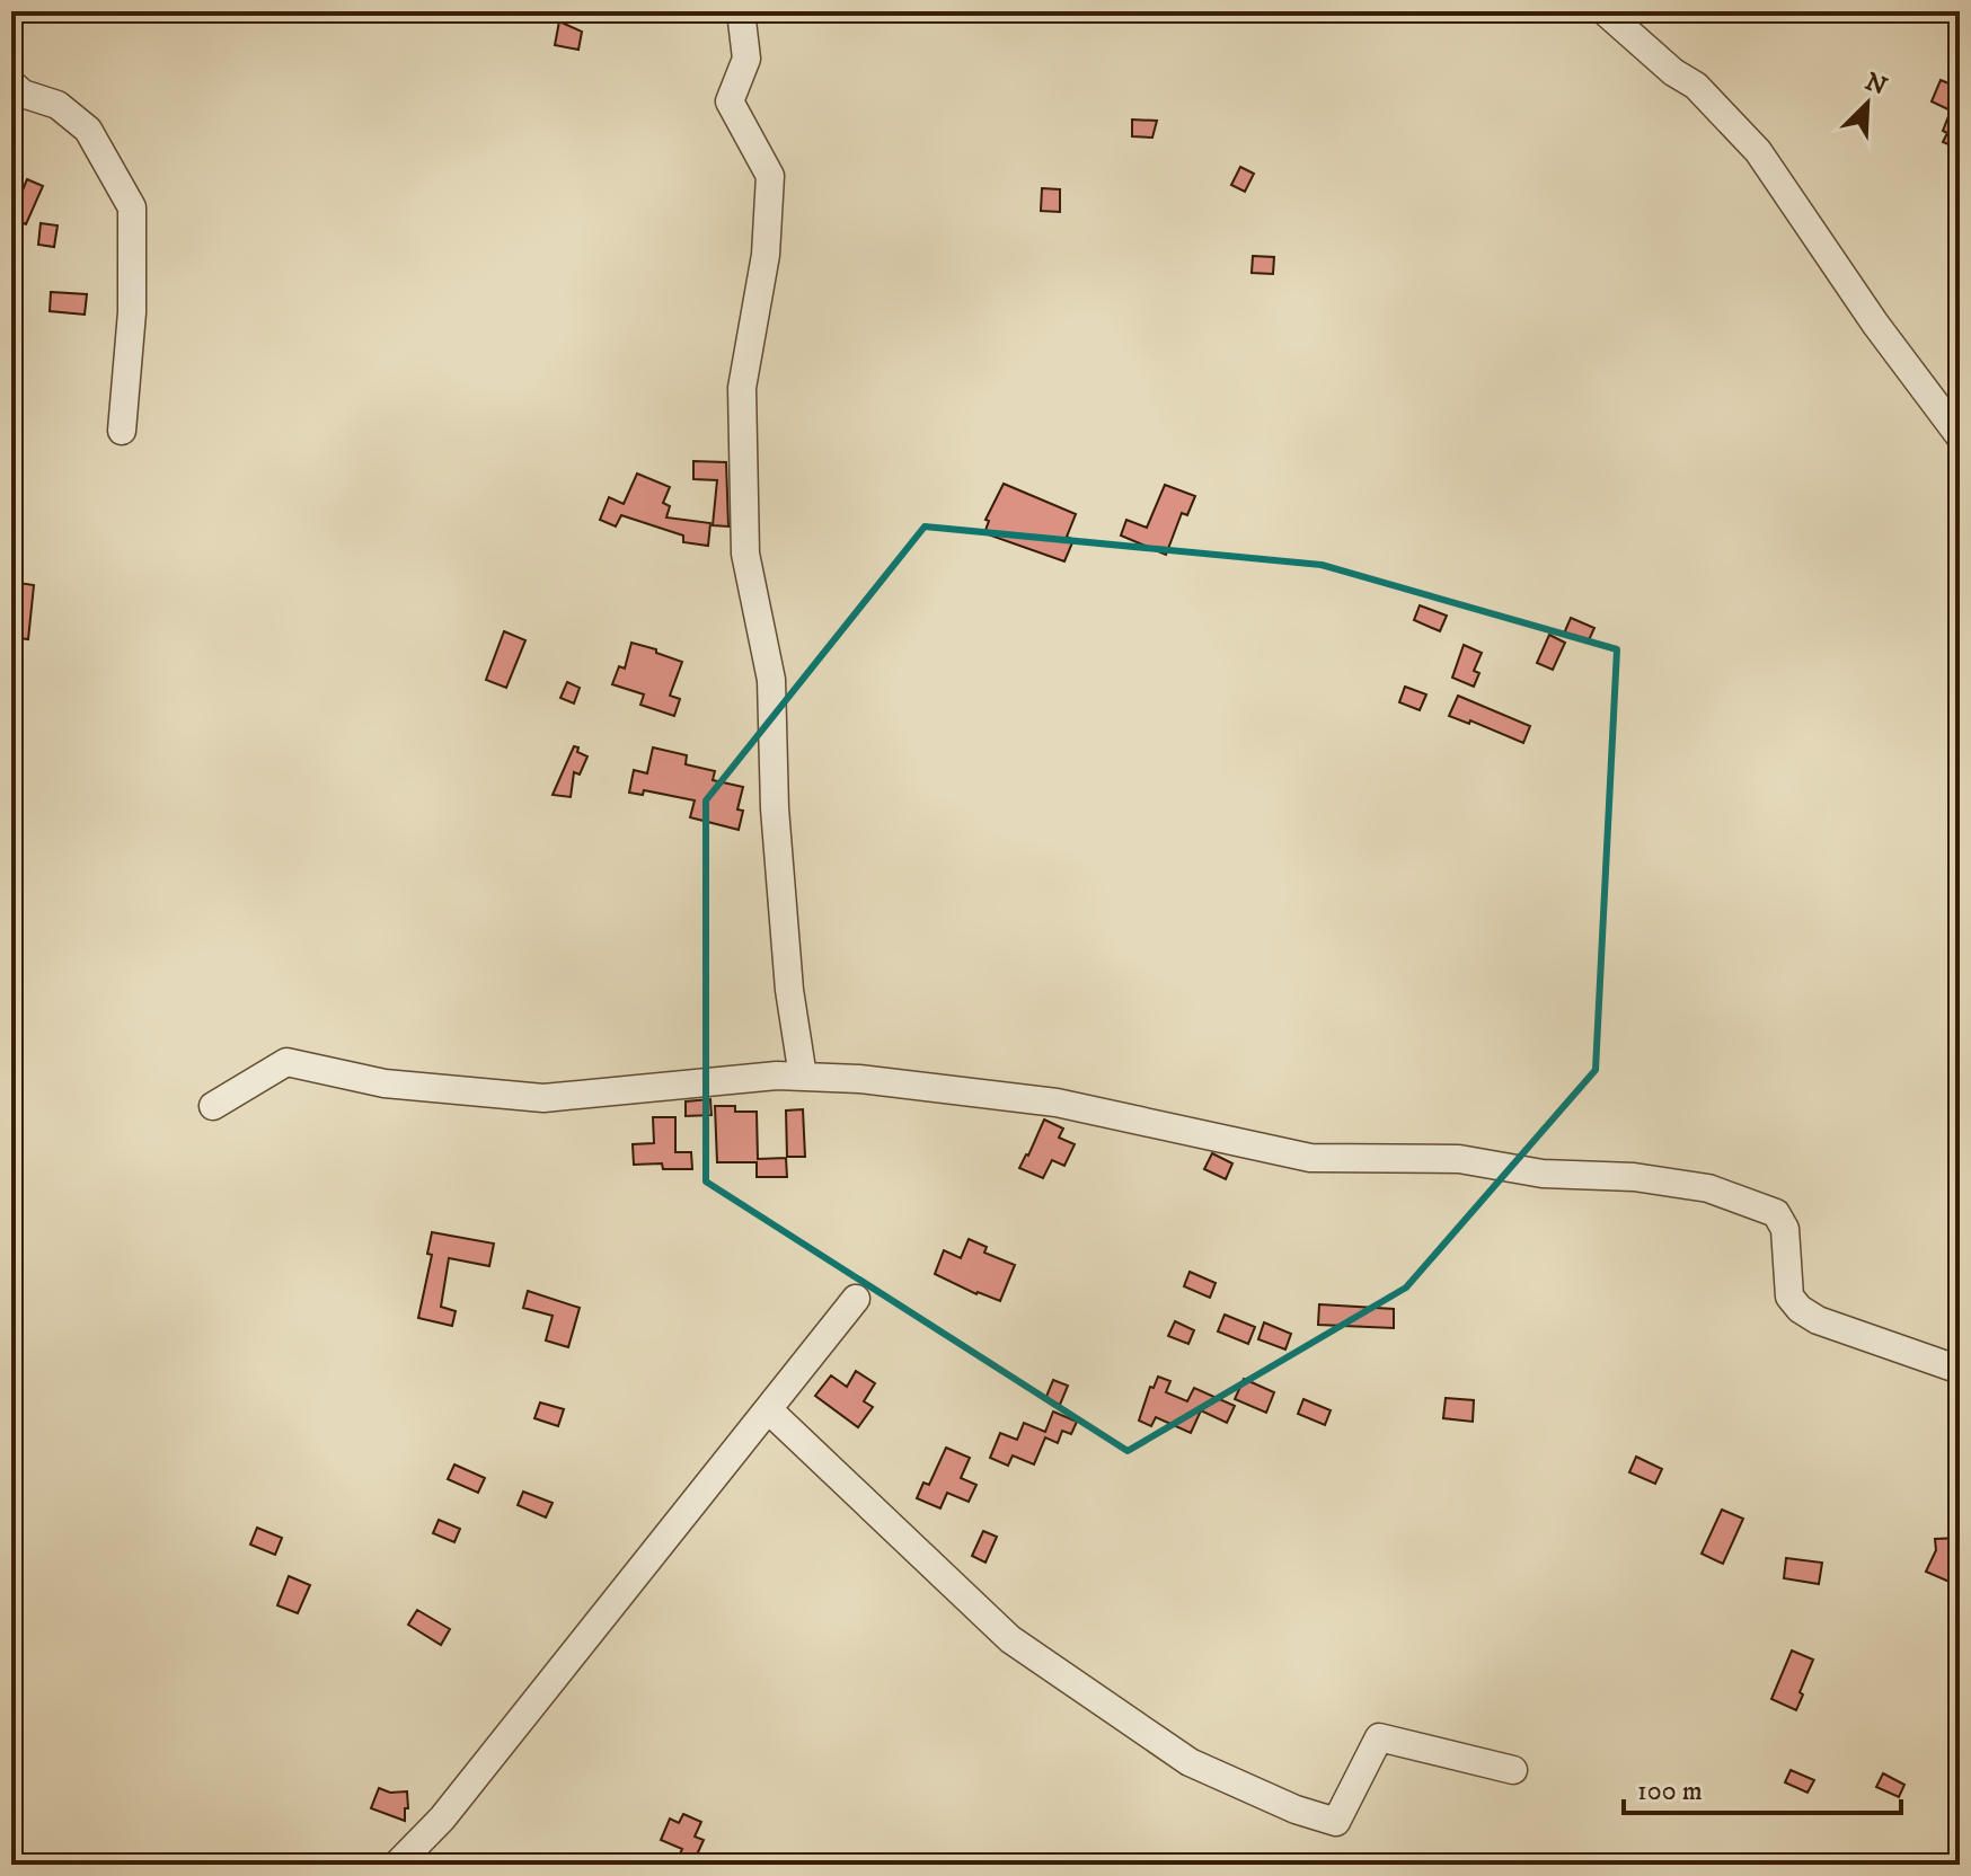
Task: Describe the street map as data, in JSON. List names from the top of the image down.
{
  "scale_bar": "100 m",
  "north": "top right"
}
